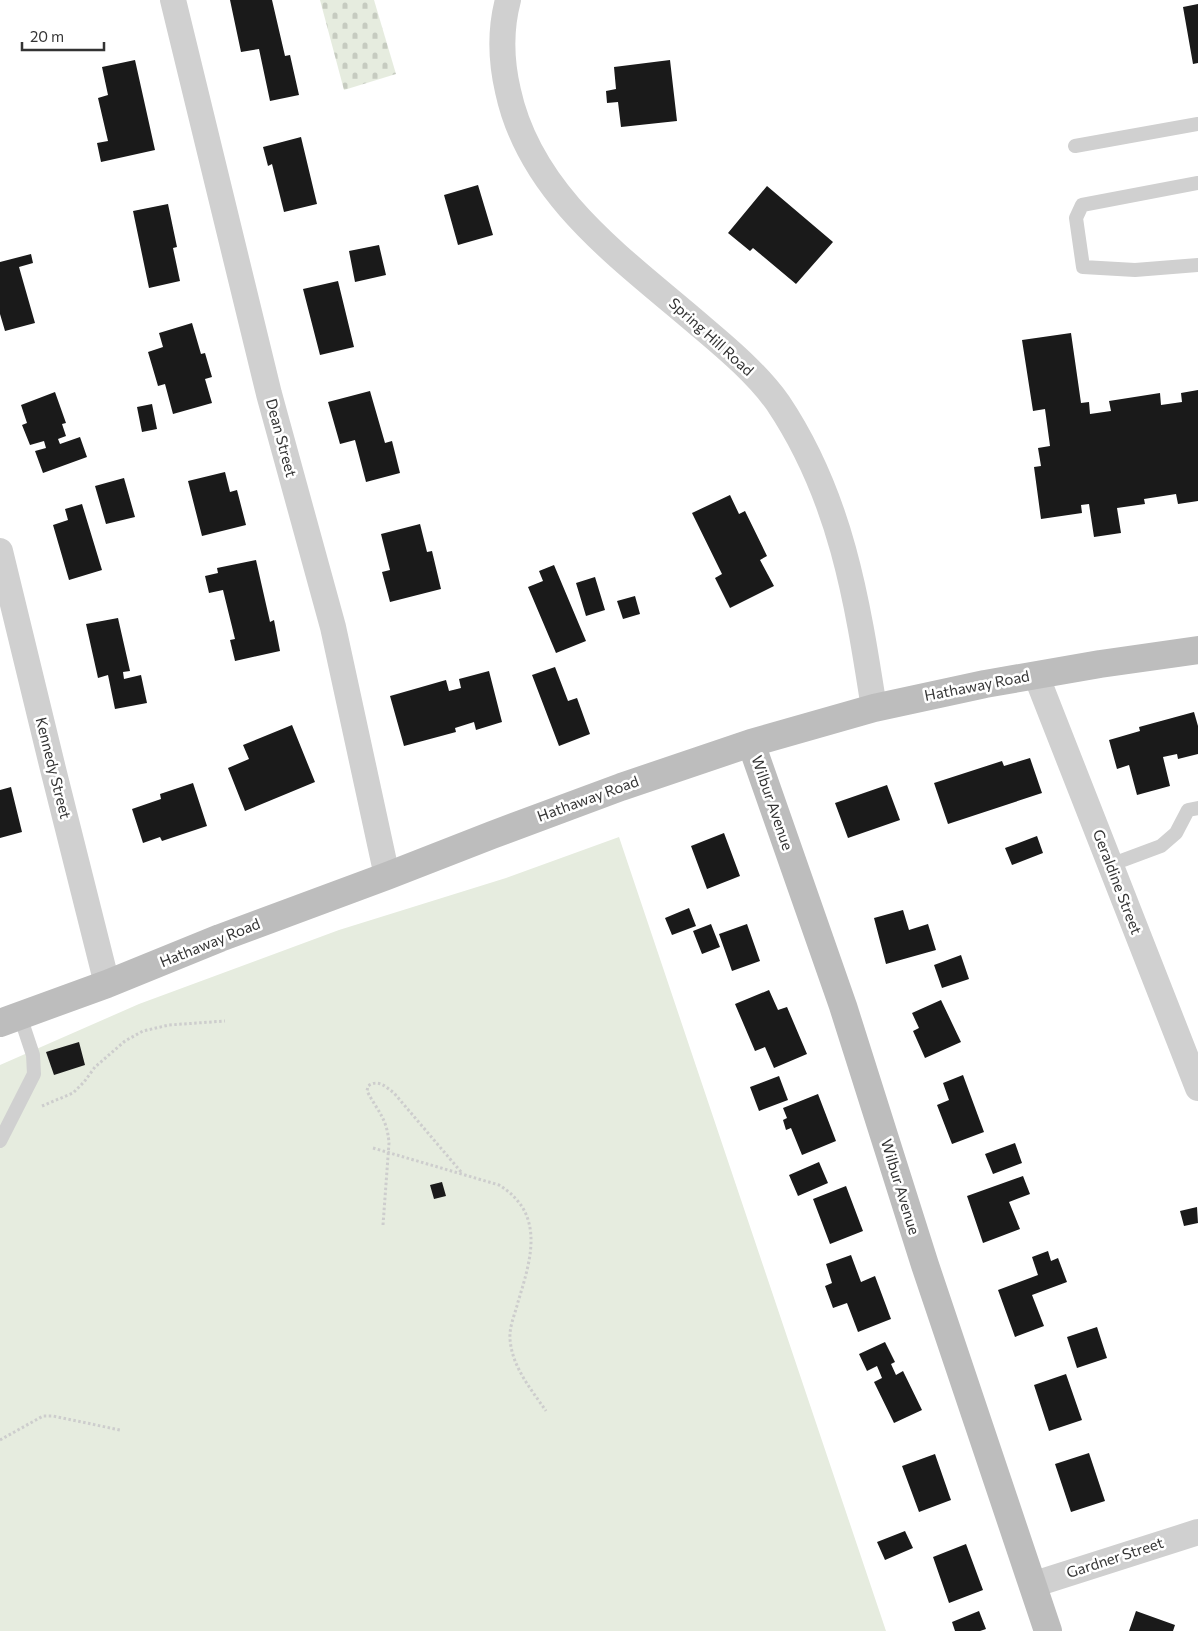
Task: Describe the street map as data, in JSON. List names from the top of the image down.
{
  "streets": {
    "main road": ["Hathaway Road", "Wilbur Avenue"],
    "street": [
      "Spring Hill Road",
      "Dean Street",
      "Kennedy Street",
      "Geraldine Street",
      "Gardner Street"
    ]
  },
  "crossings": [
    ["Spring Hill Road", "Hathaway Road"],
    ["Dean Street", "Hathaway Road"],
    ["Hathaway Road", "Kennedy Street"],
    ["Hathaway Road", "Wilbur Avenue"],
    ["Hathaway Road", "Geraldine Street"],
    ["Wilbur Avenue", "Gardner Street"]
  ],
  "scale_bar": "20 m"
}
